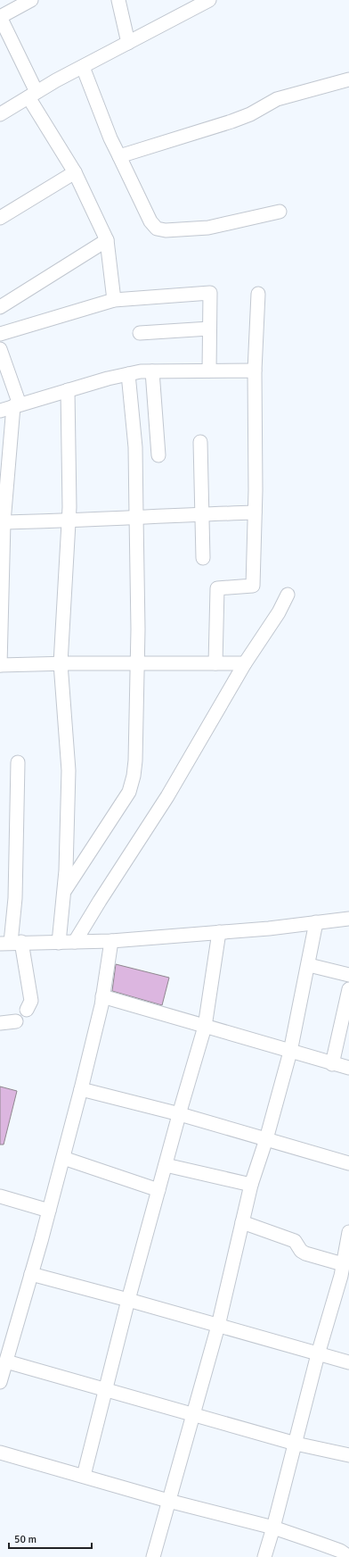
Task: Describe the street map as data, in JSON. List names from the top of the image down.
{
  "scale_bar": "50 m"
}
